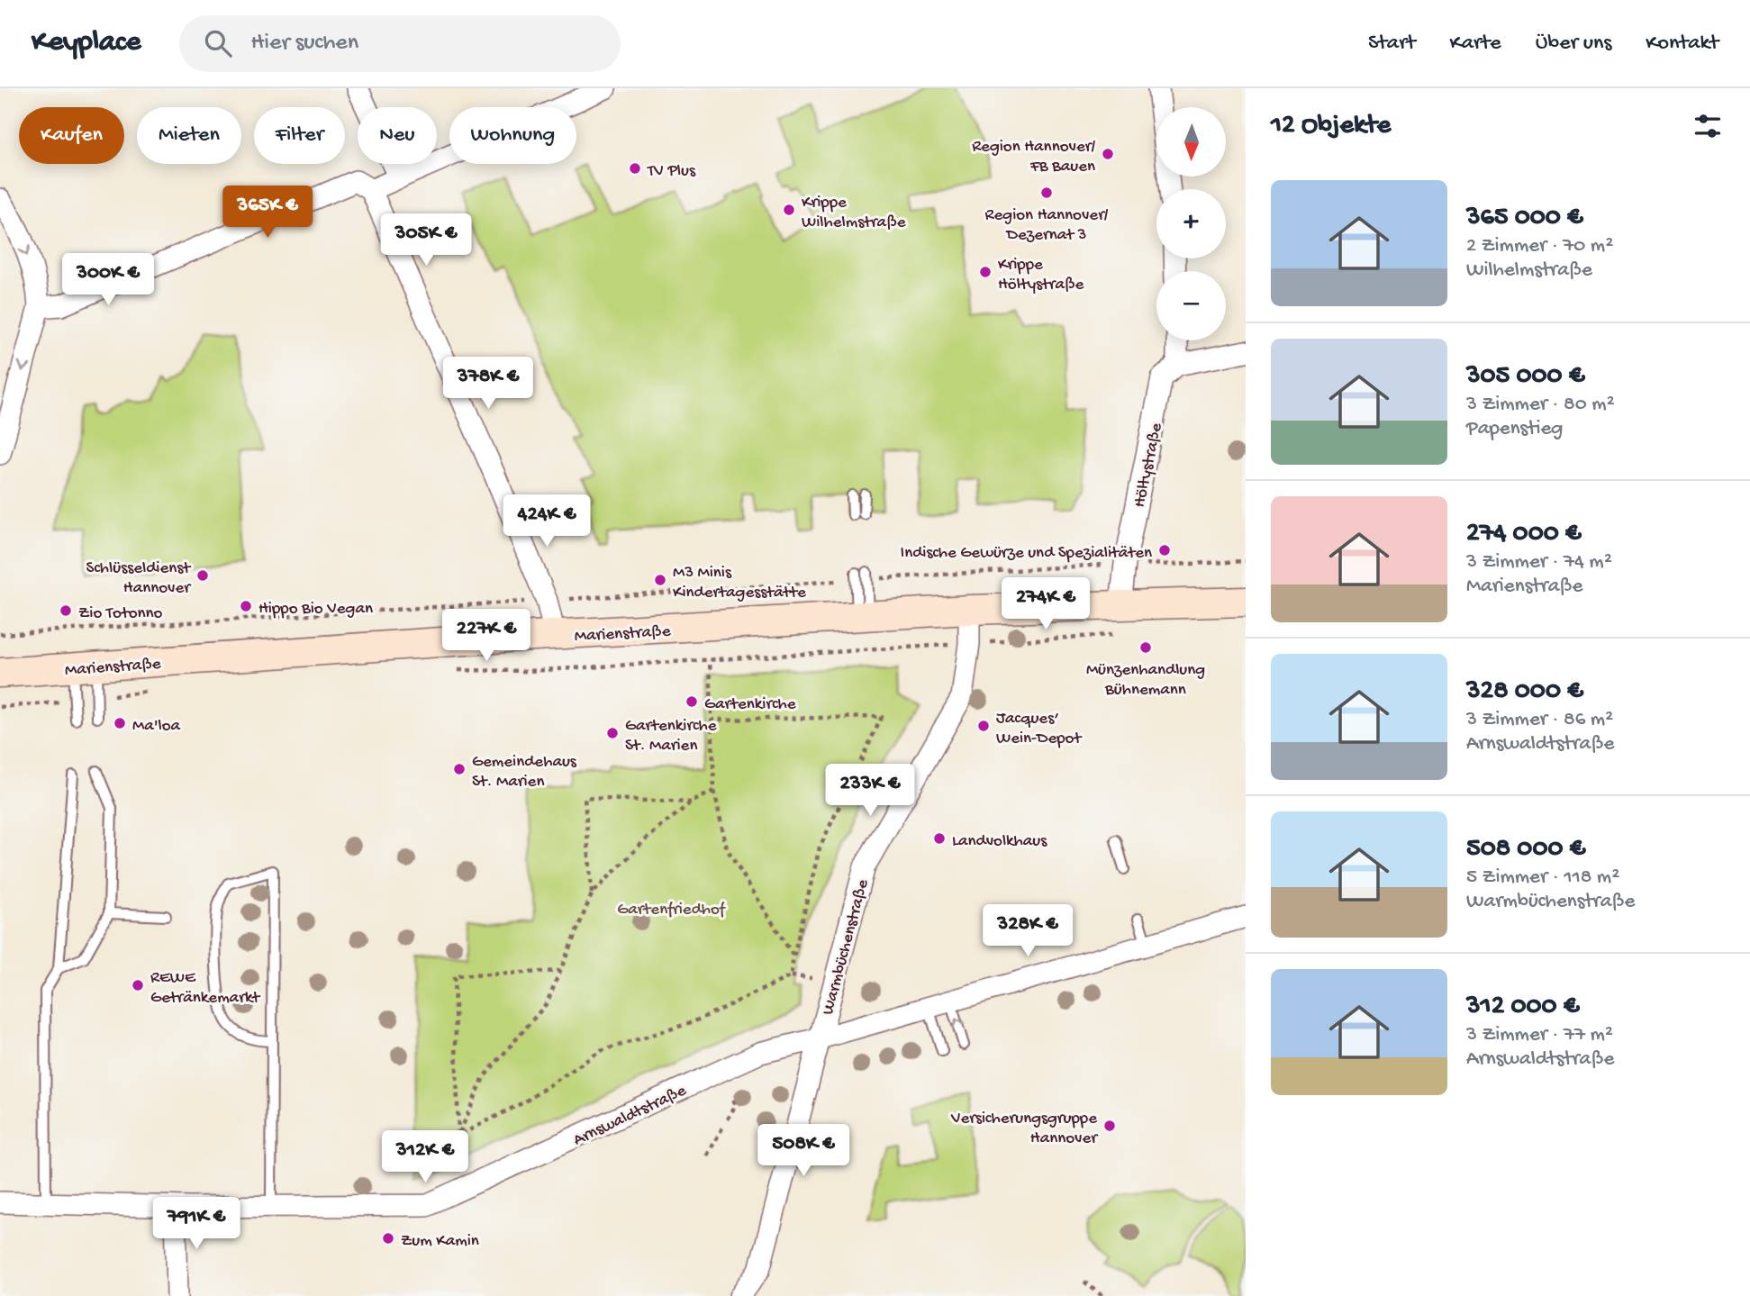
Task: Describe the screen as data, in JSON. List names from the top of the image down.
{
  "streets": {
    "main road": ["Marienstraße"],
    "street": ["Höltystraße", "Warmbüchenstraße", "Arnswaldtstraße"]
  },
  "crossings": [
    ["Höltystraße", "Marienstraße"],
    ["Marienstraße", "Warmbüchenstraße"],
    ["Warmbüchenstraße", "Arnswaldtstraße"]
  ],
  "parks": ["Gartenfriedhof"],
  "places": [
    "Region Hannover/ FB Bauen",
    "TV Plus",
    "Region Hannover/ Dezernat 3",
    "Krippe Wilhelmstraße",
    "Krippe Höltystraße",
    "Indische Gewürze und Spezialitäten",
    "Schlüsseldienst Hannover",
    "M3 Minis Kindertagesstätte",
    "Hippo Bio Vegan",
    "Zio Totonno",
    "Münzenhandlung Bühnemann",
    "Gartenkirche",
    "Ma'loa",
    "Jacques’ Wein-Depot",
    "Gartenkirche St. Marien",
    "Gemeindehaus St. Marien",
    "Landvolkhaus",
    "REWE Getränkemarkt",
    "Versicherungsgruppe Hannover",
    "Zum Kamin"
  ],
  "north": "bottom",
  "page": {
    "header": "Keyplace",
    "search": "Hier suchen",
    "nav": [
      "Start",
      "Karte",
      "Über uns",
      "Kontakt"
    ],
    "heading": "12 Objekte",
    "map_buttons": ["+", "−"],
    "chip": [
      "Kaufen",
      "Mieten",
      "Filter",
      "Neu",
      "Wohnung"
    ],
    "list": [
      {
        "name": "365 000 €",
        "note": "2 Zimmer · 70 m² · Wilhelmstraße"
      },
      {
        "name": "305 000 €",
        "note": "3 Zimmer · 80 m² · Papenstieg"
      },
      {
        "name": "274 000 €",
        "note": "3 Zimmer · 74 m² · Marienstraße"
      },
      {
        "name": "328 000 €",
        "note": "3 Zimmer · 86 m² · Arnswaldtstraße"
      },
      {
        "name": "508 000 €",
        "note": "5 Zimmer · 118 m² · Warmbüchenstraße"
      },
      {
        "name": "312 000 €",
        "note": "3 Zimmer · 77 m² · Arnswaldtstraße"
      }
    ],
    "price": [
      "365K €",
      "305K €",
      "300K €",
      "378K €",
      "424K €",
      "274K €",
      "227K €",
      "233K €",
      "328K €",
      "508K €",
      "312K €",
      "791K €"
    ]
  }
}
